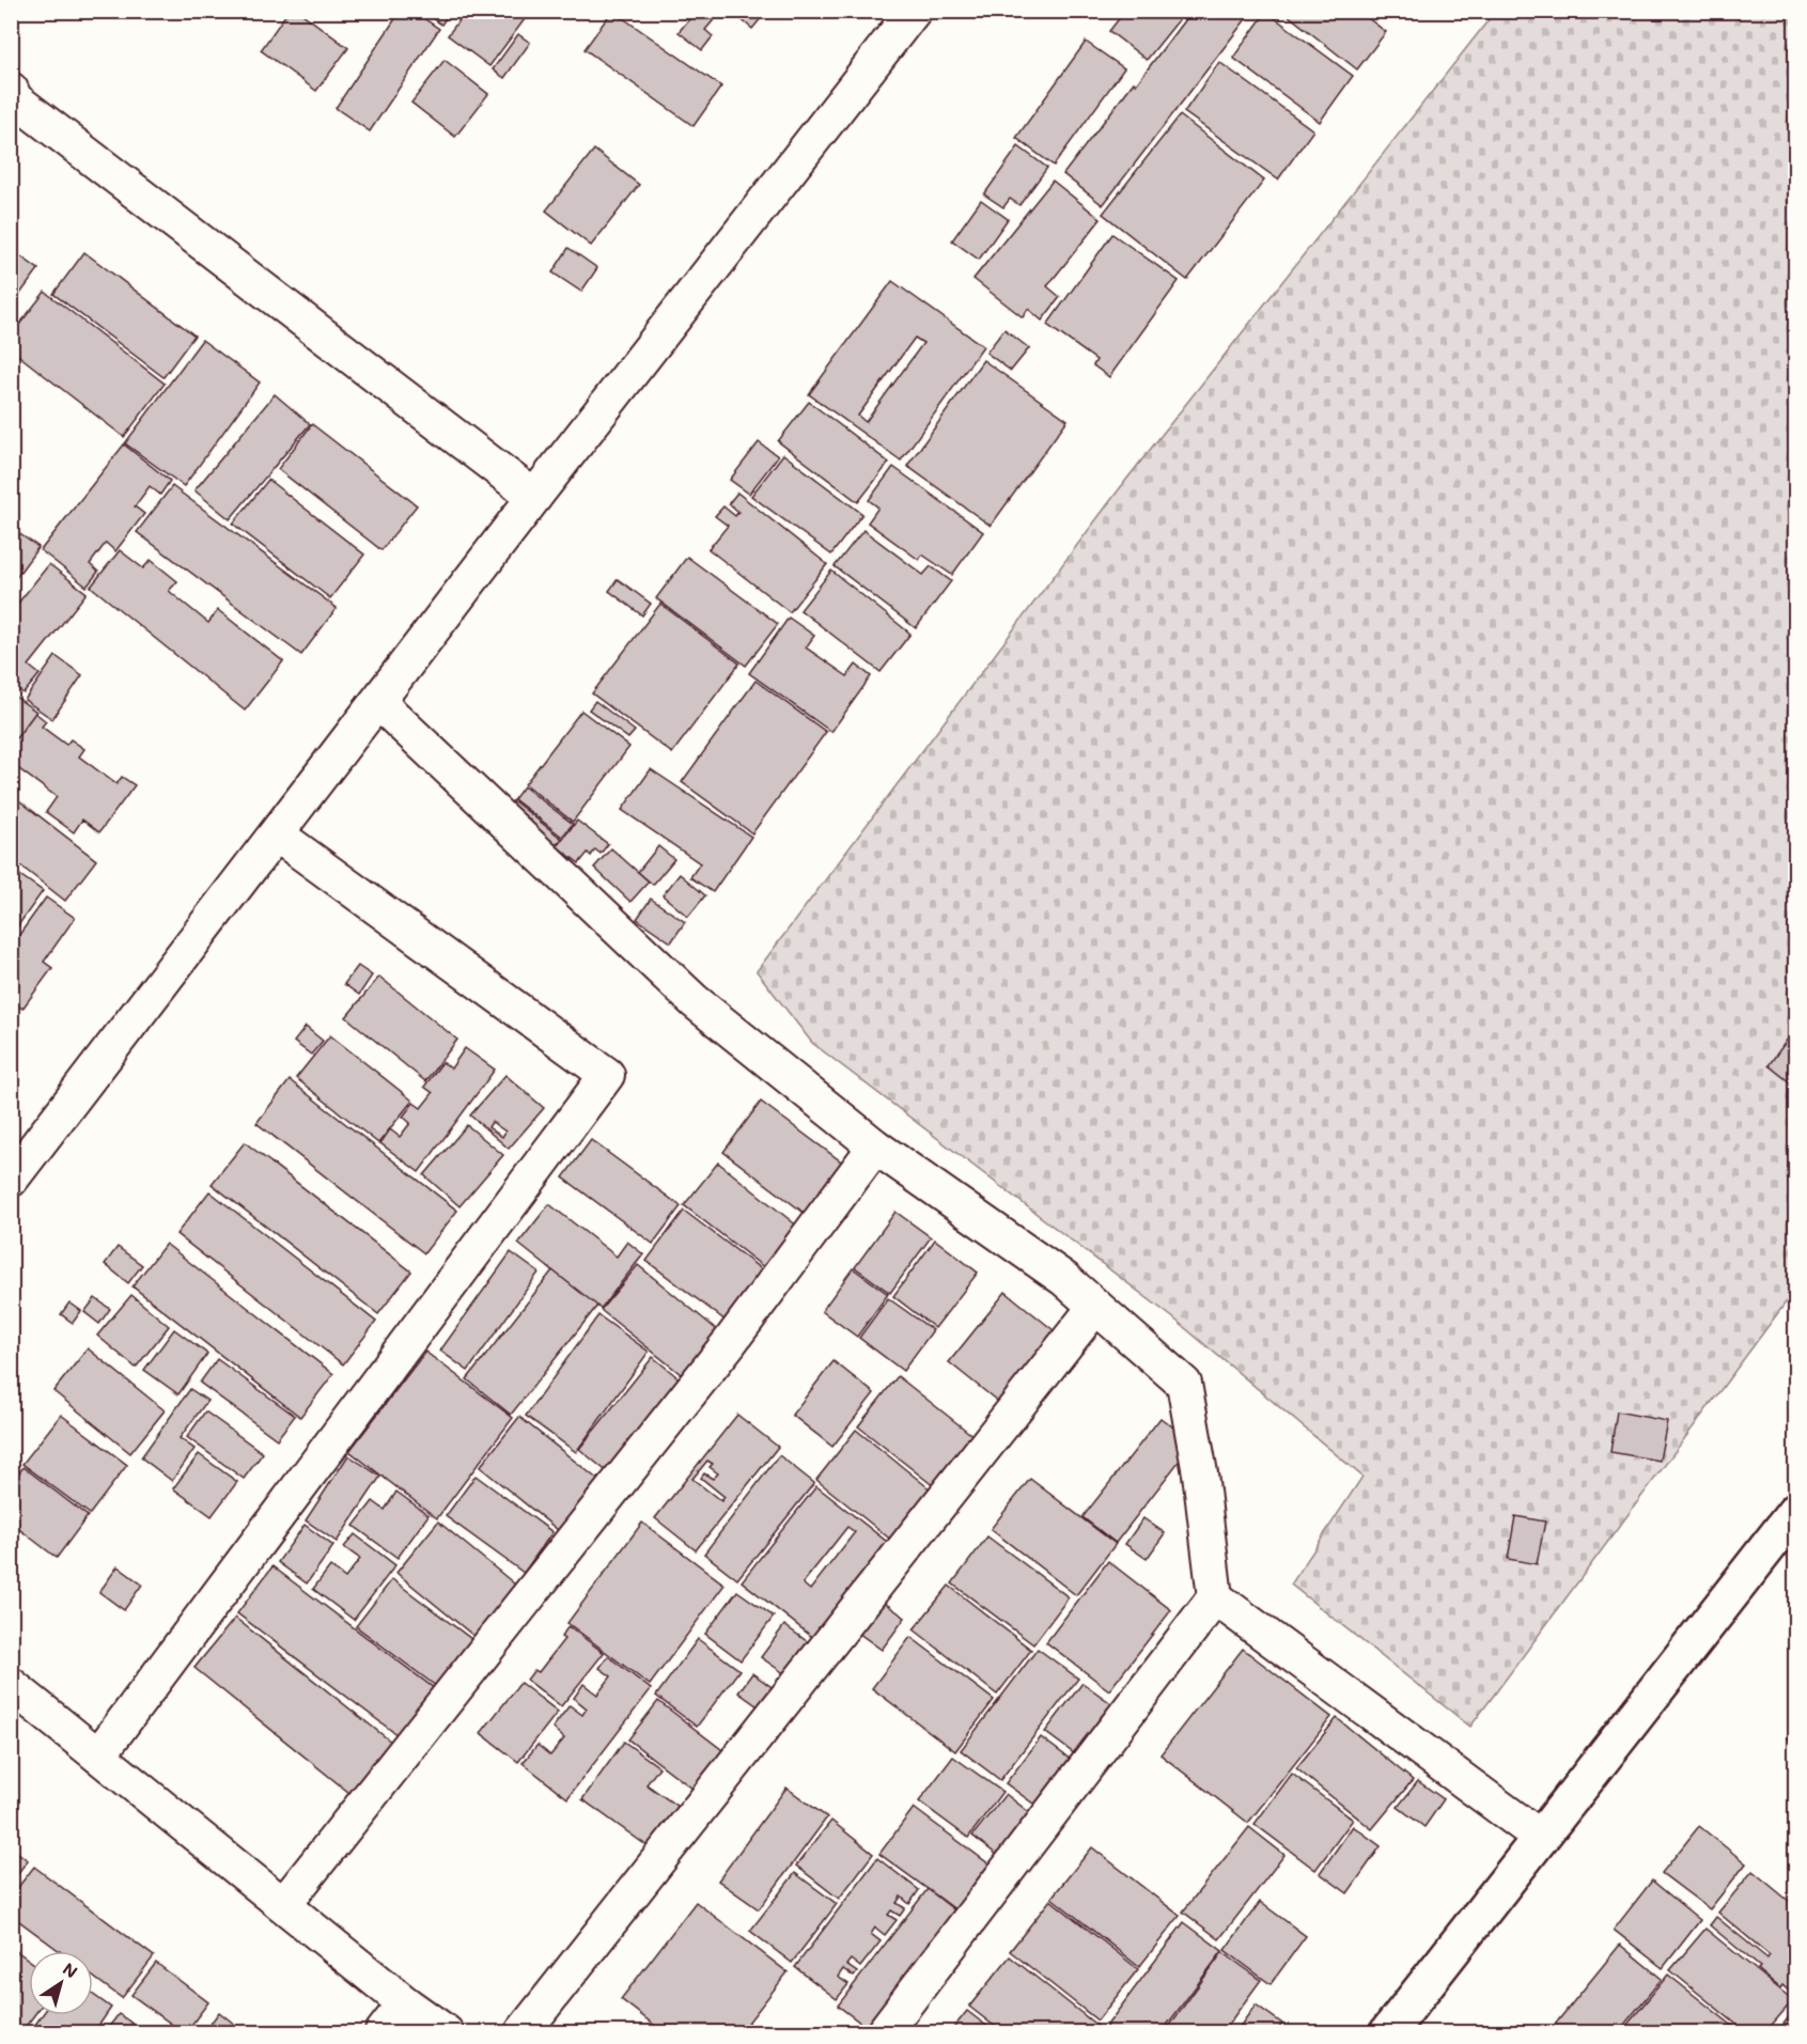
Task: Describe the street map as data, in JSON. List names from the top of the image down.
{
  "north": "top right"
}
